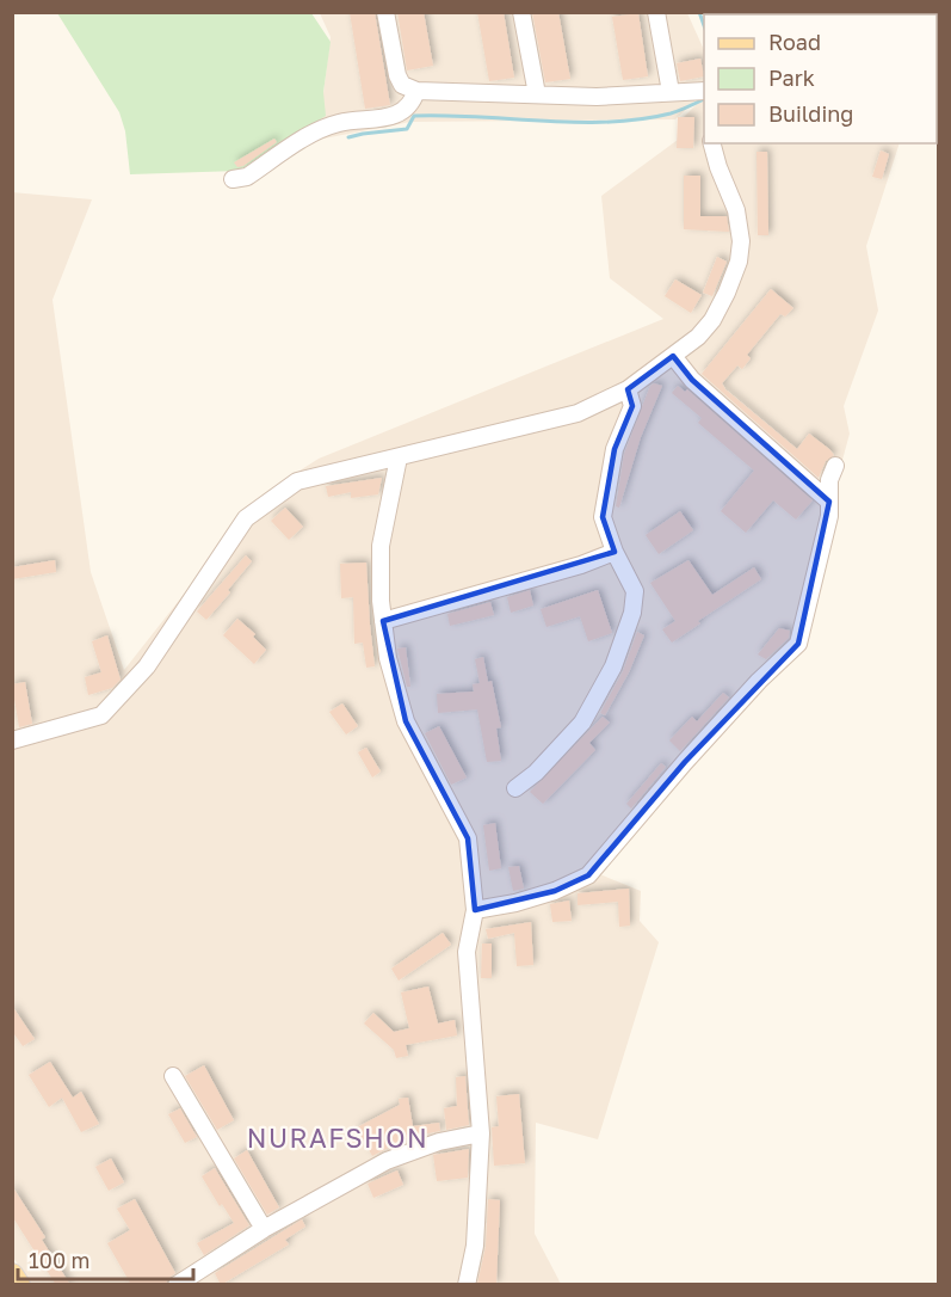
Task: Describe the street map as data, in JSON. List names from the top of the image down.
{
  "districts": ["NURAFSHON"],
  "legend": ["Road", "Park", "Building"],
  "scale_bar": "100 m"
}
